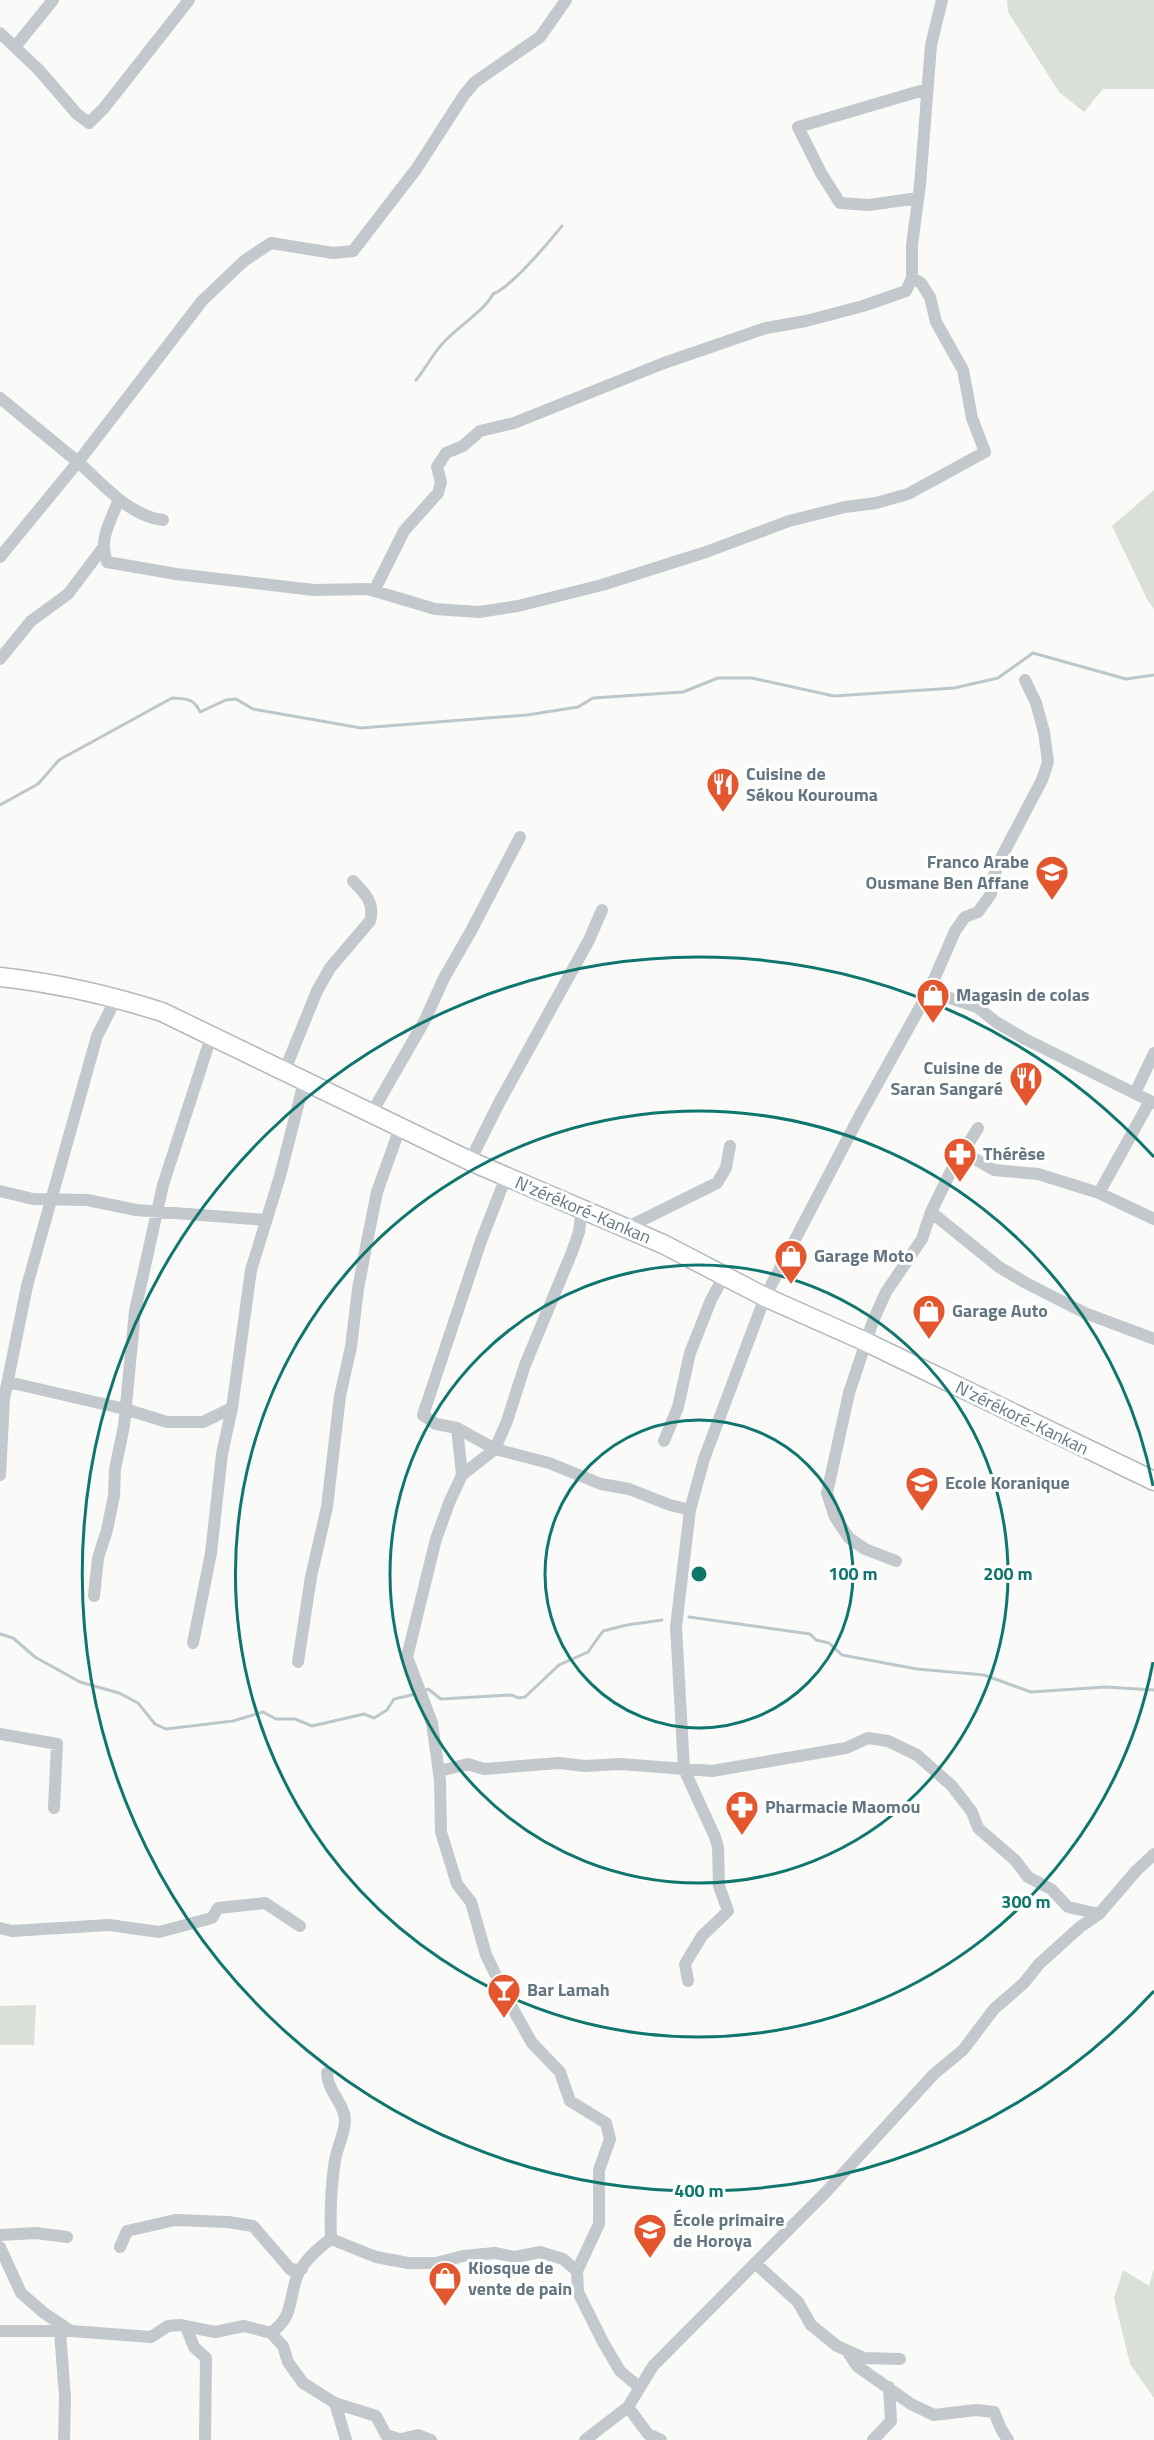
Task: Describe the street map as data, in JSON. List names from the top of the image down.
{
  "streets": {
    "highway": ["N'zérékoré-Kankan"]
  },
  "places": {
    "restaurant": ["Cuisine de Sékou Kourouma", "Cuisine de Saran Sangaré"],
    "school or university": ["Franco Arabe Ousmane Ben Affane", "Ecole Koranique", "École primaire de Horoya"],
    "shop": [
      "Magasin de colas",
      "Garage Moto",
      "Garage Auto",
      "Kiosque de vente de pain"
    ],
    "pharmacy": ["Thérèse", "Pharmacie Maomou"],
    "bar": ["Bar Lamah"]
  },
  "rings": [
    "100 m",
    "200 m",
    "300 m",
    "400 m"
  ]
}
